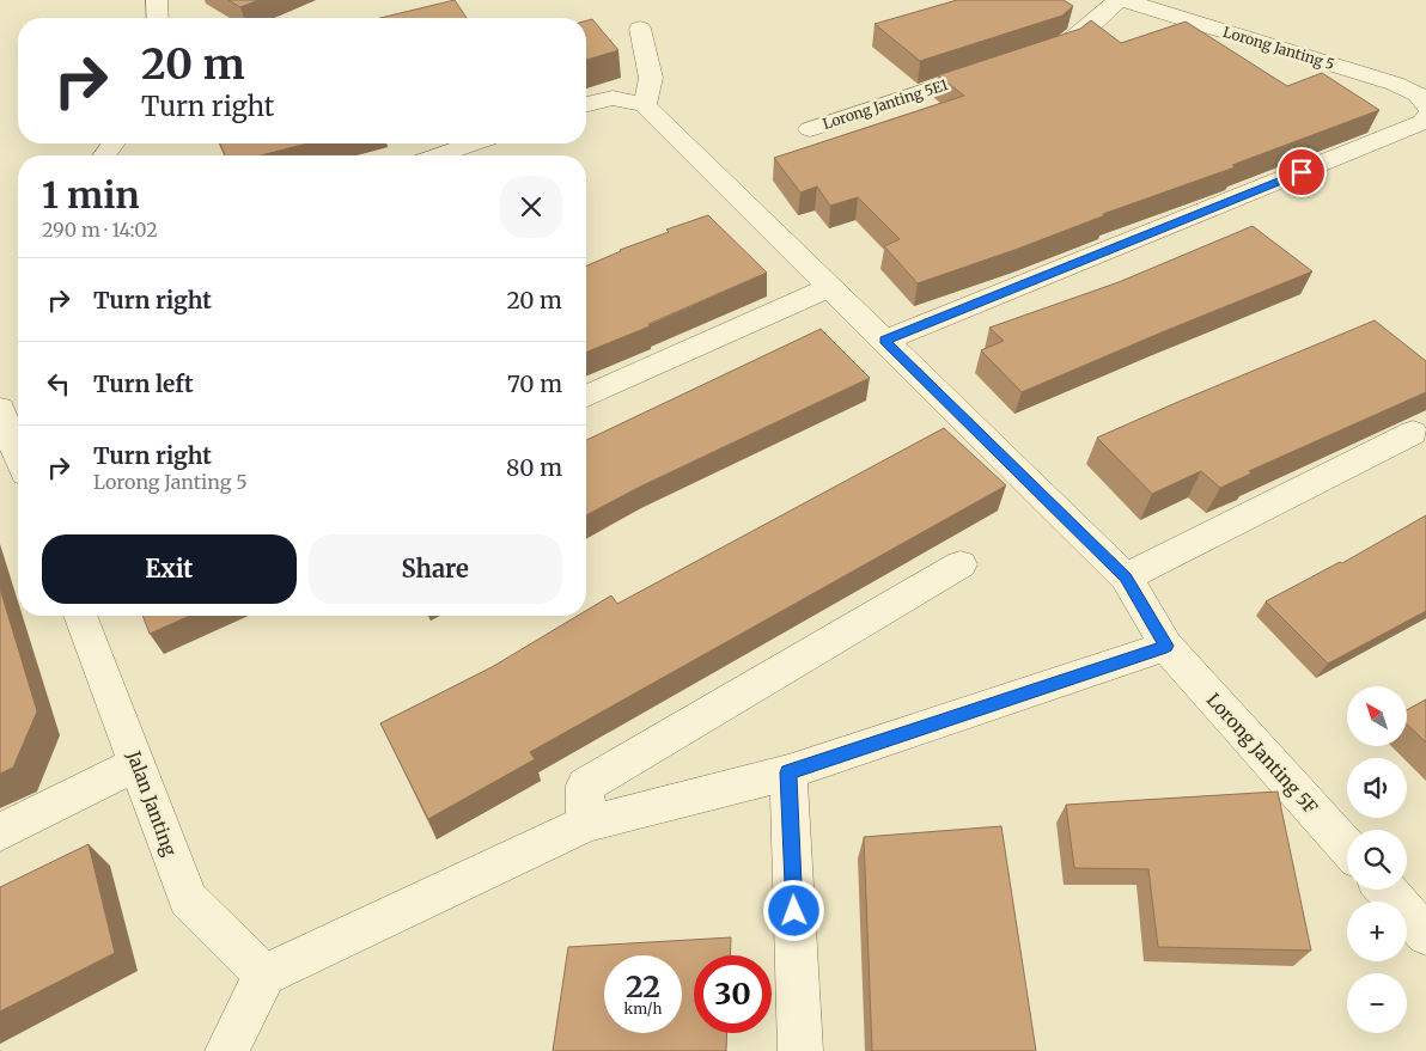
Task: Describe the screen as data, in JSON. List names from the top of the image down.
{
  "streets": {
    "street": [
      "Lorong Janting 5",
      "Lorong Janting 5E1",
      "Lorong Janting 5F",
      "Jalan Janting"
    ]
  },
  "north": "top left",
  "page": {
    "turn": ["20 m", "Turn right"],
    "heading": ["1 min", "290 m · 14:02"],
    "list": [
      {
        "name": "Turn right",
        "value": "20 m"
      },
      {
        "name": "Turn left",
        "value": "70 m"
      },
      {
        "name": "Turn right",
        "note": "Lorong Janting 5",
        "value": "80 m"
      }
    ],
    "buttons": ["Exit", "Share"],
    "map_buttons": ["+", "−"],
    "speed": "22 km/h",
    "limit": "30"
  }
}
